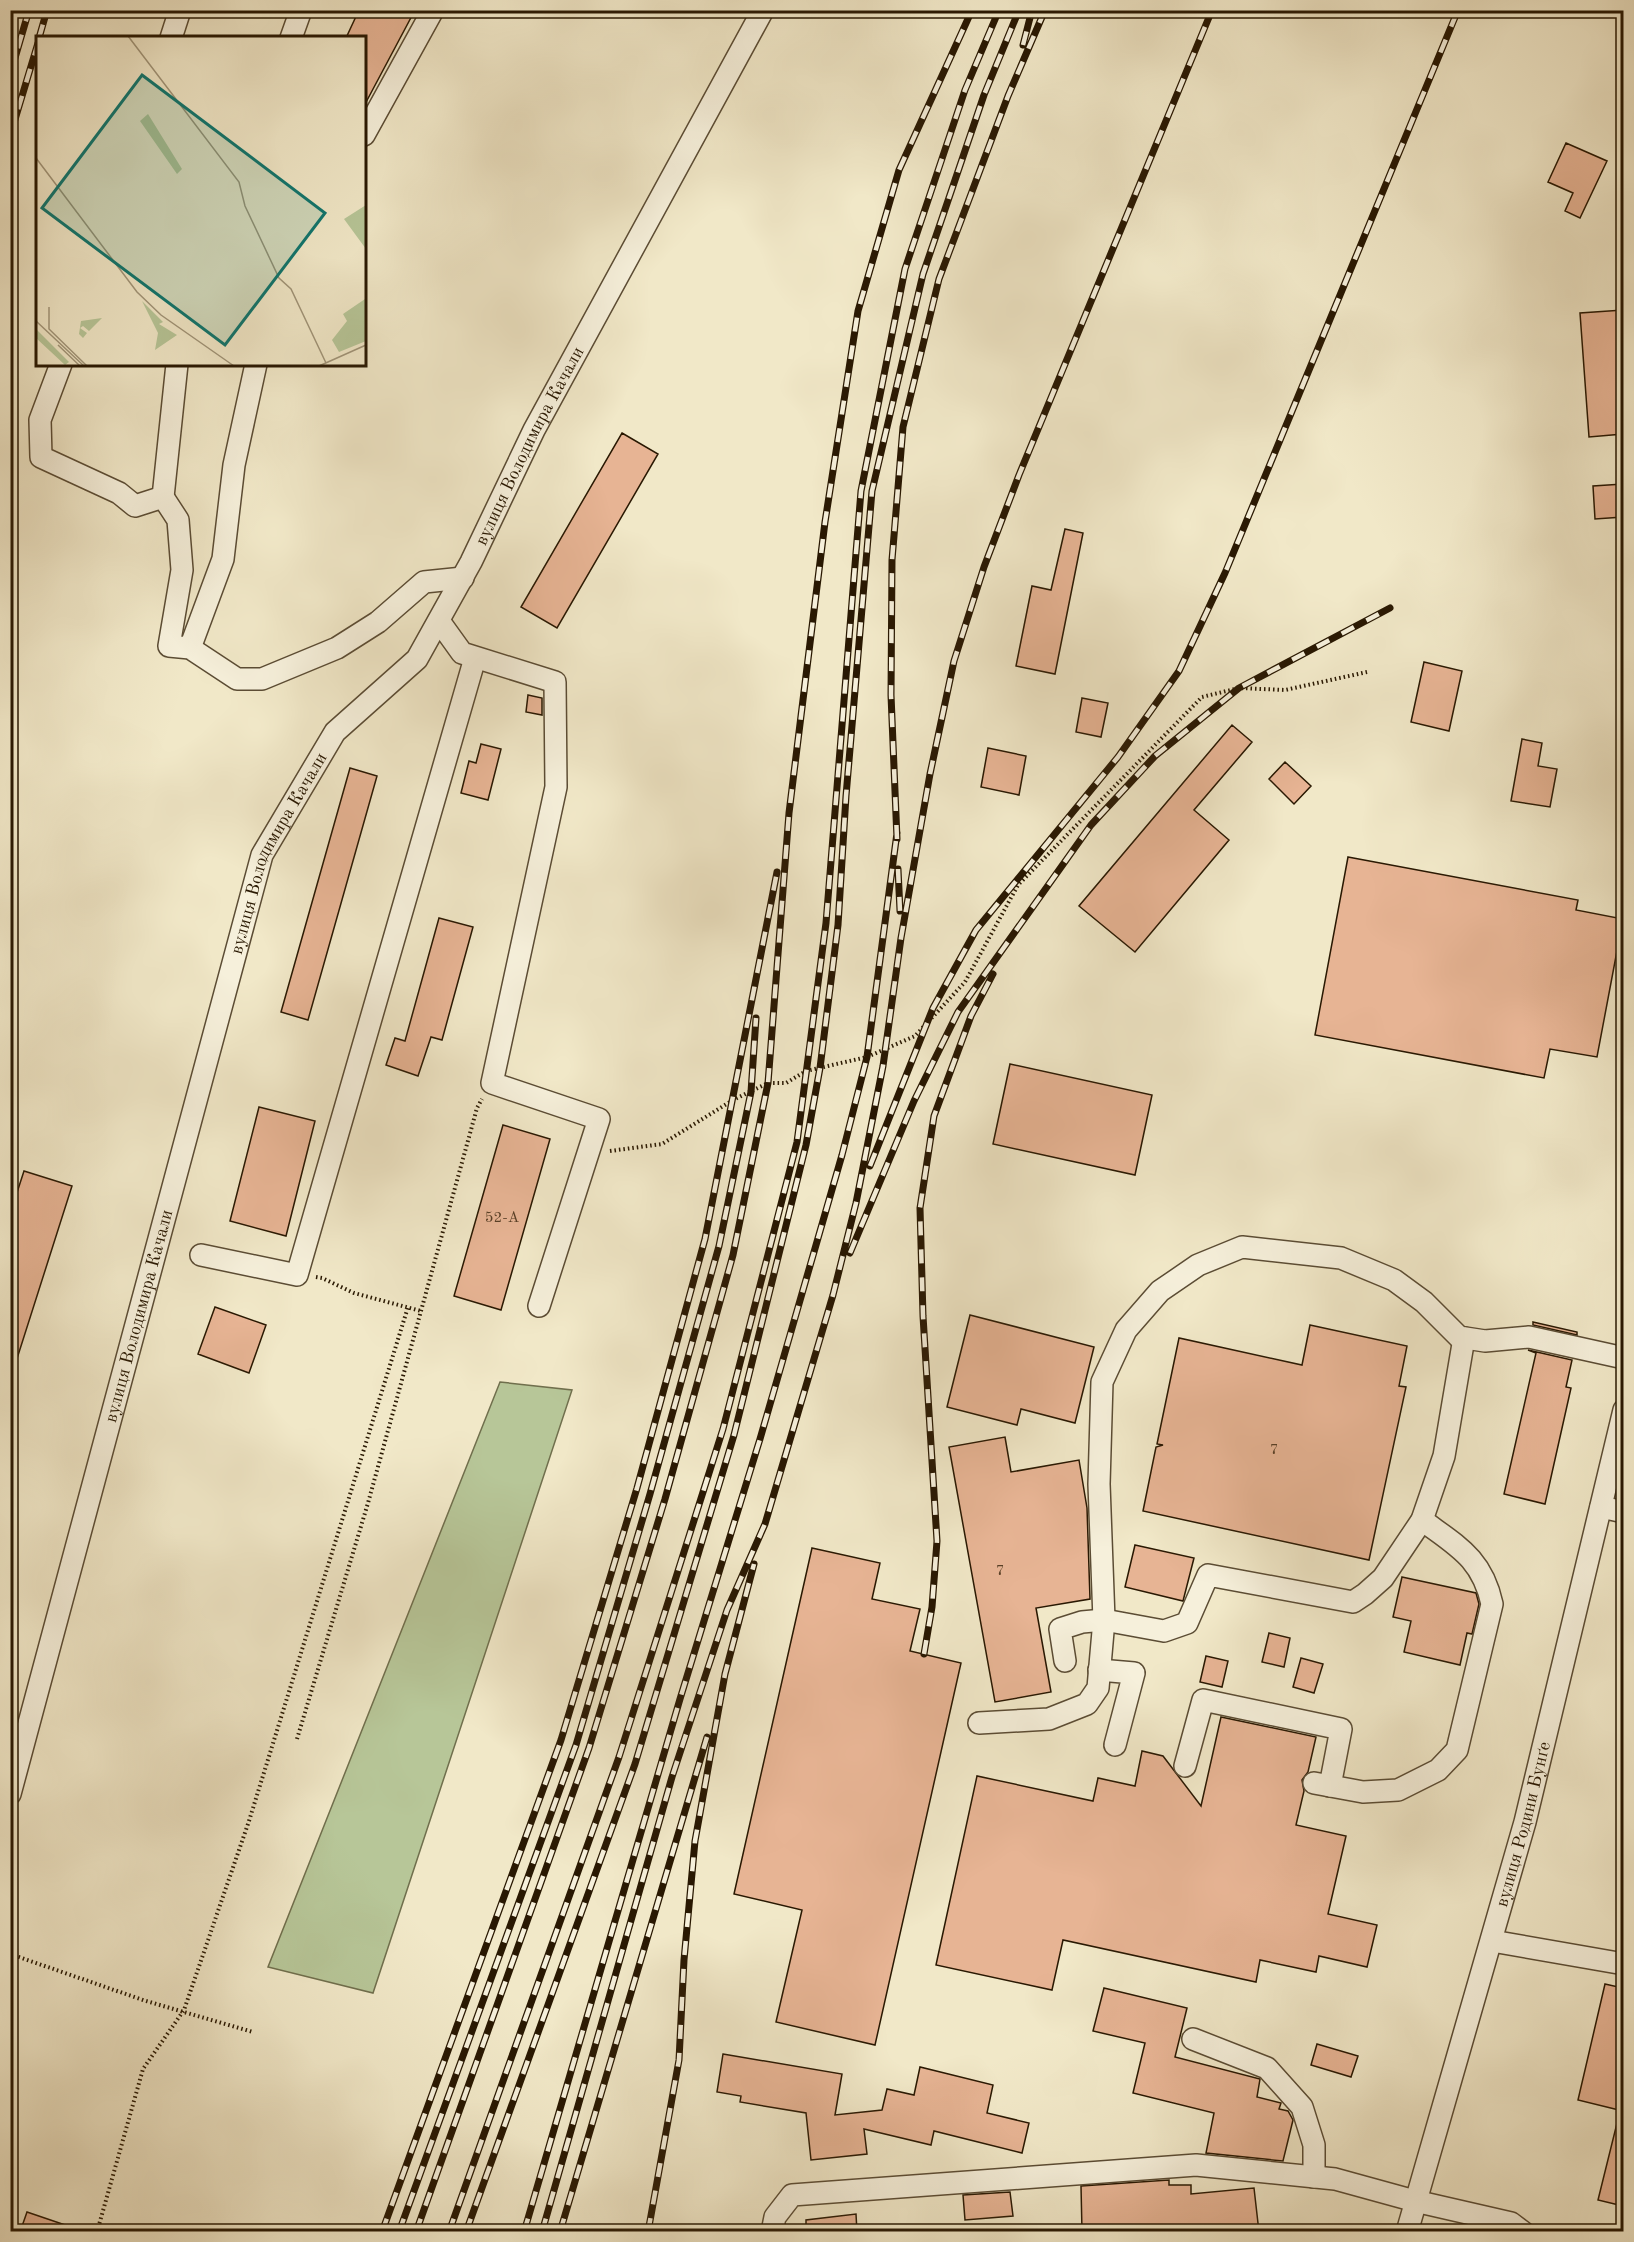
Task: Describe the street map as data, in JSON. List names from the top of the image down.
{
  "streets": {
    "street": ["вулиця Володимира Качали", "вулиця Родини Бунґе"]
  },
  "house_numbers": ["52-А", "7", "7"]
}
